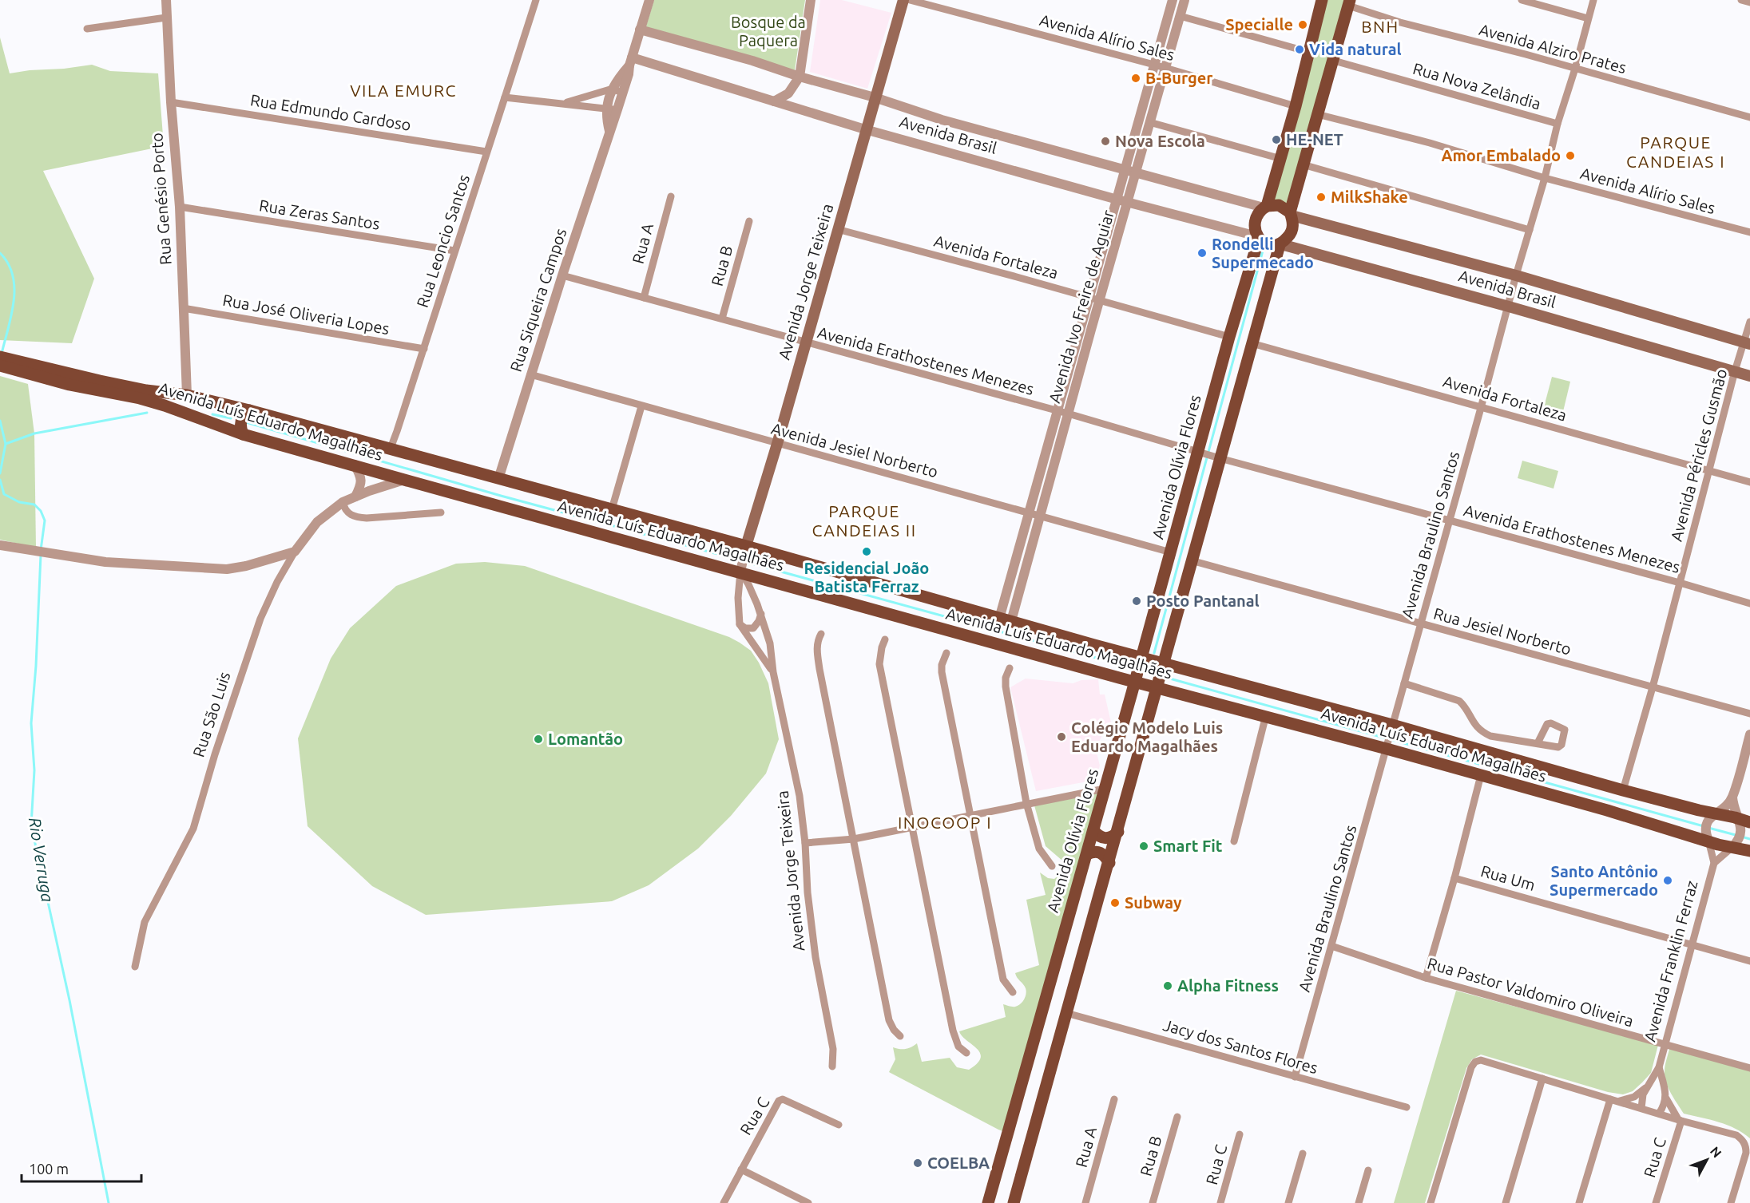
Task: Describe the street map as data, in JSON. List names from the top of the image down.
{
  "streets": {
    "main road": [
      "Avenida Brasil",
      "Avenida Jorge Teixeira",
      "Avenida Luís Eduardo Magalhães",
      "Avenida Olívia Flores"
    ],
    "street": [
      "Avenida Alírio Sales",
      "Avenida Alziro Prates",
      "Rua Nova Zelândia",
      "Rua Edmundo Cardoso",
      "Rua Genésio Porto",
      "Rua Zeras Santos",
      "Rua Leoncio Santos",
      "Rua A",
      "Avenida Fortaleza",
      "Rua B",
      "Rua Siqueira Campos",
      "Avenida Ivo Freire de Aguiar",
      "Rua José Oliveria Lopes",
      "Avenida Erathostenes Menezes",
      "Avenida Jesiel Norberto",
      "Avenida Péricles Gusmão",
      "Avenida Braulino Santos",
      "Rua Jesiel Norberto",
      "Rua São Luis",
      "Rua Um",
      "Avenida Franklin Ferraz",
      "Rua Pastor Valdomiro Oliveira",
      "Jacy dos Santos Flores",
      "Rua C"
    ]
  },
  "crossings": [
    ["Avenida Alírio Sales", "Avenida Ivo Freire de Aguiar"],
    ["Avenida Alírio Sales", "Avenida Olívia Flores"],
    ["Avenida Alírio Sales", "Avenida Braulino Santos"],
    ["Avenida Alziro Prates", "Avenida Braulino Santos"],
    ["Rua Nova Zelândia", "Avenida Braulino Santos"],
    ["Rua Edmundo Cardoso", "Rua Genésio Porto"],
    ["Rua Edmundo Cardoso", "Rua Leoncio Santos"],
    ["Avenida Brasil", "Avenida Jorge Teixeira"],
    ["Avenida Brasil", "Rua Siqueira Campos"],
    ["Avenida Brasil", "Avenida Ivo Freire de Aguiar"],
    ["Avenida Brasil", "Avenida Péricles Gusmão"],
    ["Avenida Brasil", "Avenida Olívia Flores"],
    ["Avenida Brasil", "Avenida Braulino Santos"],
    ["Rua Genésio Porto", "Rua Zeras Santos"],
    ["Rua Genésio Porto", "Rua José Oliveria Lopes"],
    ["Rua Genésio Porto", "Avenida Luís Eduardo Magalhães"],
    ["Rua Zeras Santos", "Rua Leoncio Santos"],
    ["Rua Leoncio Santos", "Rua José Oliveria Lopes"],
    ["Rua Leoncio Santos", "Avenida Luís Eduardo Magalhães"],
    ["Rua A", "Avenida Erathostenes Menezes"],
    ["Avenida Fortaleza", "Avenida Jorge Teixeira"],
    ["Avenida Fortaleza", "Avenida Ivo Freire de Aguiar"],
    ["Avenida Fortaleza", "Avenida Péricles Gusmão"],
    ["Avenida Fortaleza", "Avenida Olívia Flores"],
    ["Avenida Fortaleza", "Avenida Braulino Santos"],
    ["Rua B", "Avenida Erathostenes Menezes"],
    ["Avenida Jorge Teixeira", "Avenida Erathostenes Menezes"],
    ["Avenida Jorge Teixeira", "Avenida Luís Eduardo Magalhães"],
    ["Avenida Jorge Teixeira", "Avenida Jesiel Norberto"],
    ["Rua Siqueira Campos", "Avenida Erathostenes Menezes"],
    ["Rua Siqueira Campos", "Avenida Luís Eduardo Magalhães"],
    ["Rua Siqueira Campos", "Avenida Jesiel Norberto"],
    ["Avenida Ivo Freire de Aguiar", "Avenida Erathostenes Menezes"],
    ["Avenida Ivo Freire de Aguiar", "Avenida Luís Eduardo Magalhães"],
    ["Avenida Ivo Freire de Aguiar", "Avenida Jesiel Norberto"],
    ["Avenida Erathostenes Menezes", "Avenida Péricles Gusmão"],
    ["Avenida Erathostenes Menezes", "Avenida Olívia Flores"],
    ["Avenida Erathostenes Menezes", "Avenida Braulino Santos"],
    ["Avenida Luís Eduardo Magalhães", "Avenida Péricles Gusmão"],
    ["Avenida Luís Eduardo Magalhães", "Avenida Olívia Flores"],
    ["Avenida Luís Eduardo Magalhães", "Avenida Braulino Santos"],
    ["Avenida Luís Eduardo Magalhães", "Rua São Luis"],
    ["Avenida Jesiel Norberto", "Avenida Olívia Flores"],
    ["Avenida Péricles Gusmão", "Rua Jesiel Norberto"],
    ["Avenida Braulino Santos", "Rua Jesiel Norberto"],
    ["Avenida Braulino Santos", "Rua Pastor Valdomiro Oliveira"],
    ["Avenida Braulino Santos", "Jacy dos Santos Flores"],
    ["Rua Um", "Avenida Franklin Ferraz"],
    ["Avenida Franklin Ferraz", "Rua Pastor Valdomiro Oliveira"],
    ["Avenida Franklin Ferraz", "Rua C"]
  ],
  "districts": [
    "BNH",
    "VILA EMURC",
    "PARQUE CANDEIAS I",
    "PARQUE CANDEIAS II",
    "INOCOOP I"
  ],
  "water": ["Rio Verruga"],
  "parks": ["Bosque da Paquera"],
  "places": [
    "Specialle",
    "Vida natural",
    "B-Burger",
    "HE-NET",
    "Nova Escola",
    "Amor Embalado",
    "MilkShake",
    "Rondelli Supermecado",
    "Residencial João Batista Ferraz",
    "Posto Pantanal",
    "Colégio Modelo Luis Eduardo Magalhães",
    "Lomantão",
    "Smart Fit",
    "Santo Antônio Supermercado",
    "Subway",
    "Alpha Fitness",
    "COELBA"
  ],
  "scale_bar": "100 m",
  "north": "top right"
}
